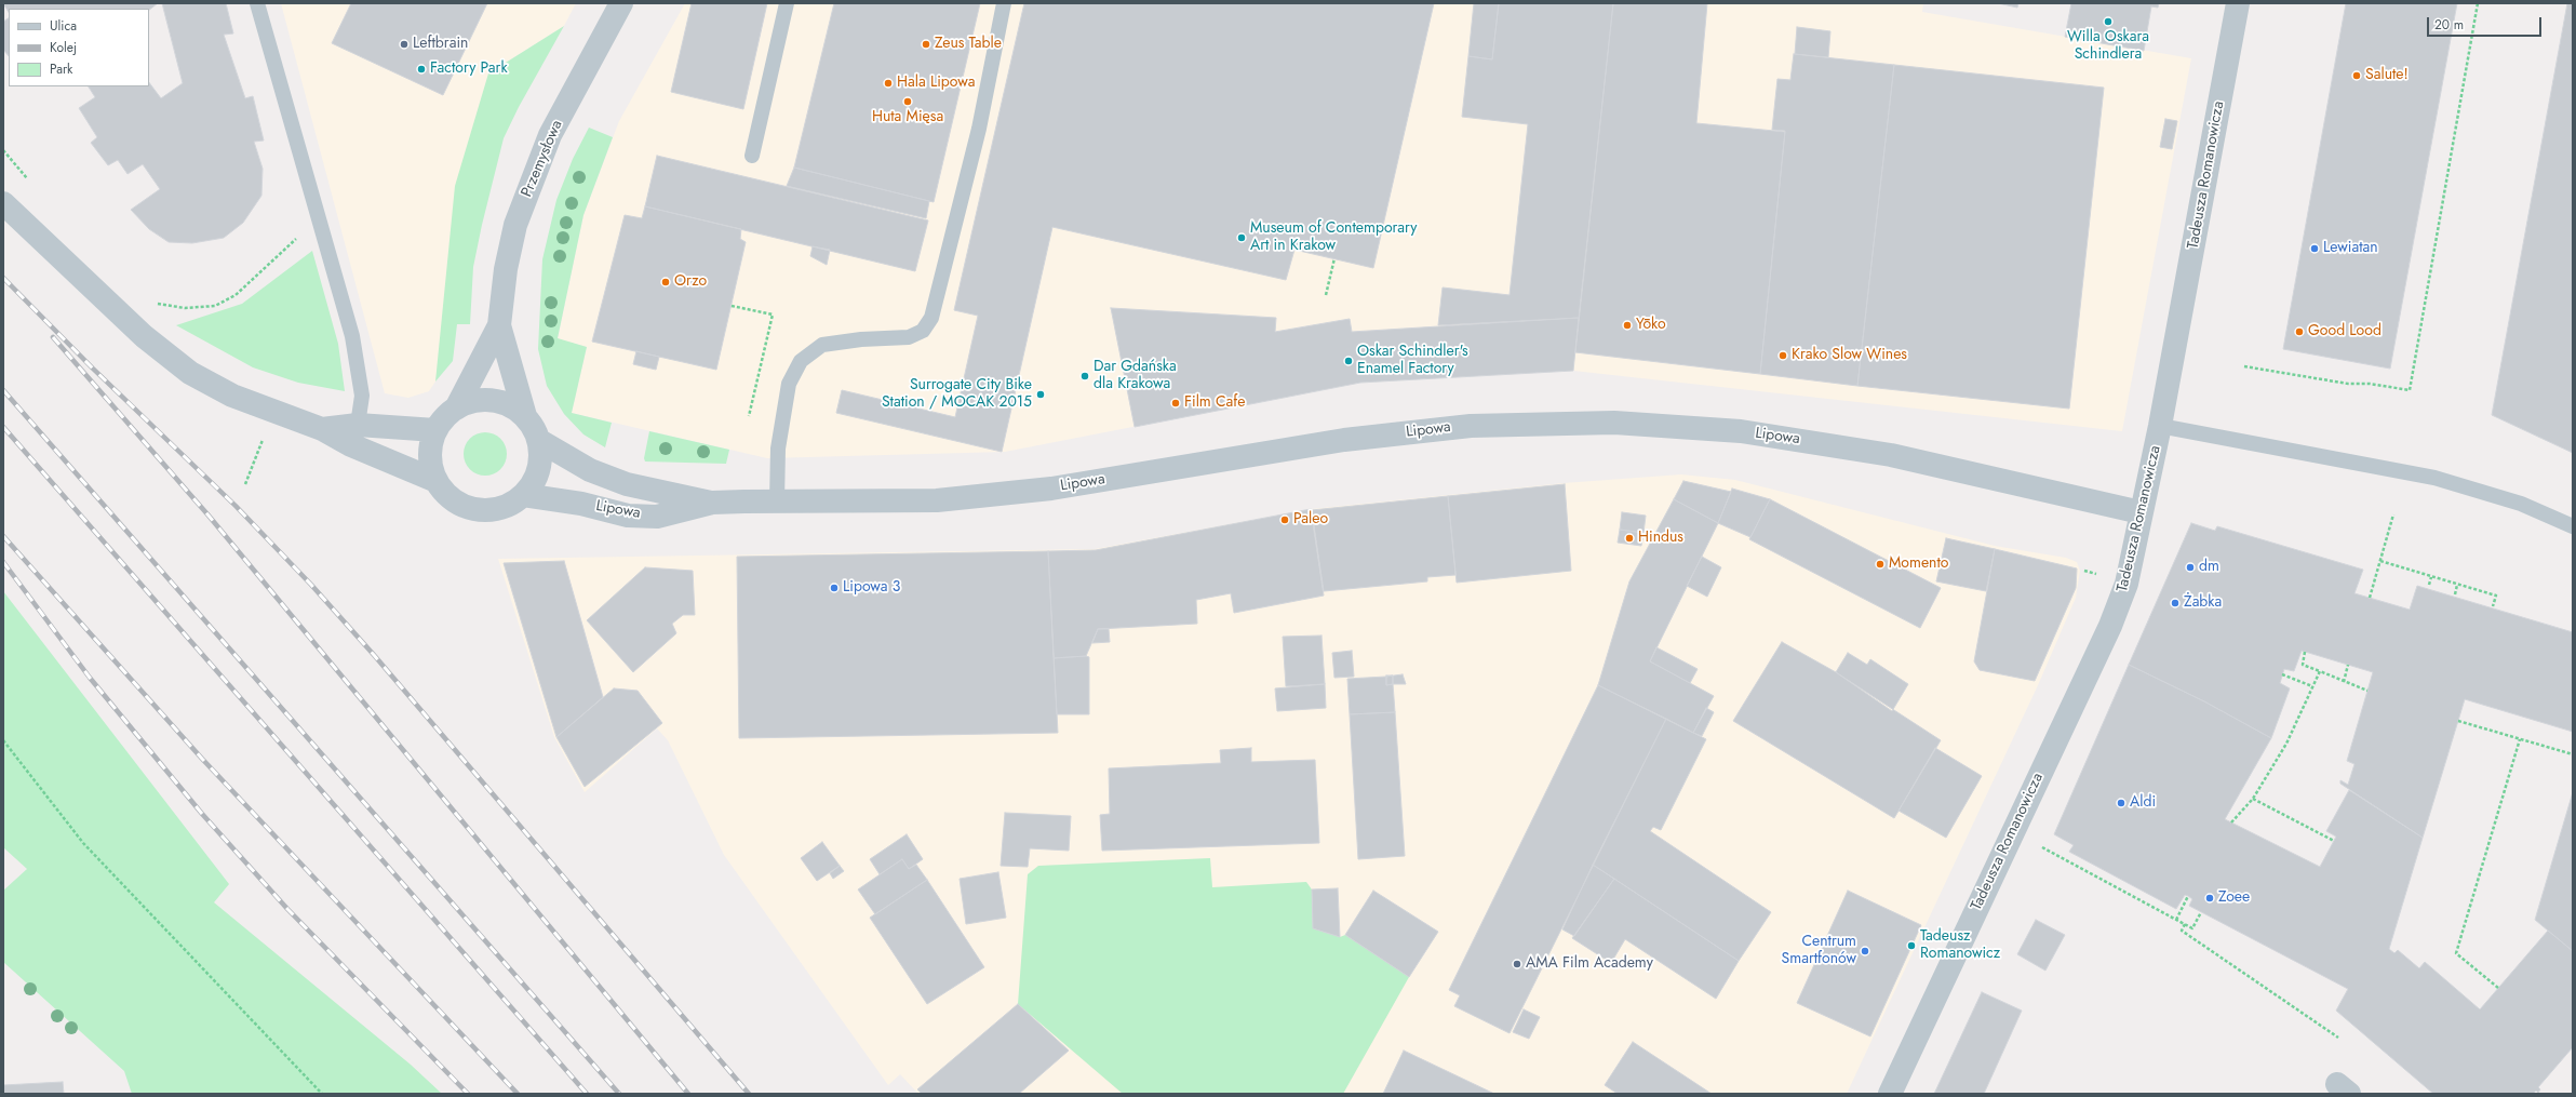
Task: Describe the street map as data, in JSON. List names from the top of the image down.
{
  "streets": {
    "street": ["Przemysłowa", "Tadeusza Romanowicza", "Lipowa"]
  },
  "crossings": [
    ["Przemysłowa", "Lipowa"],
    ["Tadeusza Romanowicza", "Lipowa"]
  ],
  "places": [
    "Willa Oskara Schindlera",
    "Leftbrain",
    "Zeus Table",
    "Factory Park",
    "Salute!",
    "Hala Lipowa",
    "Huta Mięsa",
    "Museum of Contemporary Art in Krakow",
    "Lewiatan",
    "Orzo",
    "Yōko",
    "Good Lood",
    "Krako Slow Wines",
    "Oskar Schindler's Enamel Factory",
    "Dar Gdańska dla Krakowa",
    "Surrogate City Bike Station / MOCAK 2015",
    "Film Cafe",
    "Paleo",
    "Hindus",
    "Momento",
    "dm",
    "Lipowa 3",
    "Żabka",
    "Aldi",
    "Zoee",
    "Tadeusz Romanowicz",
    "Centrum Smartfonów",
    "AMA Film Academy"
  ],
  "legend": ["Ulica", "Kolej", "Park"],
  "scale_bar": "20 m"
}
